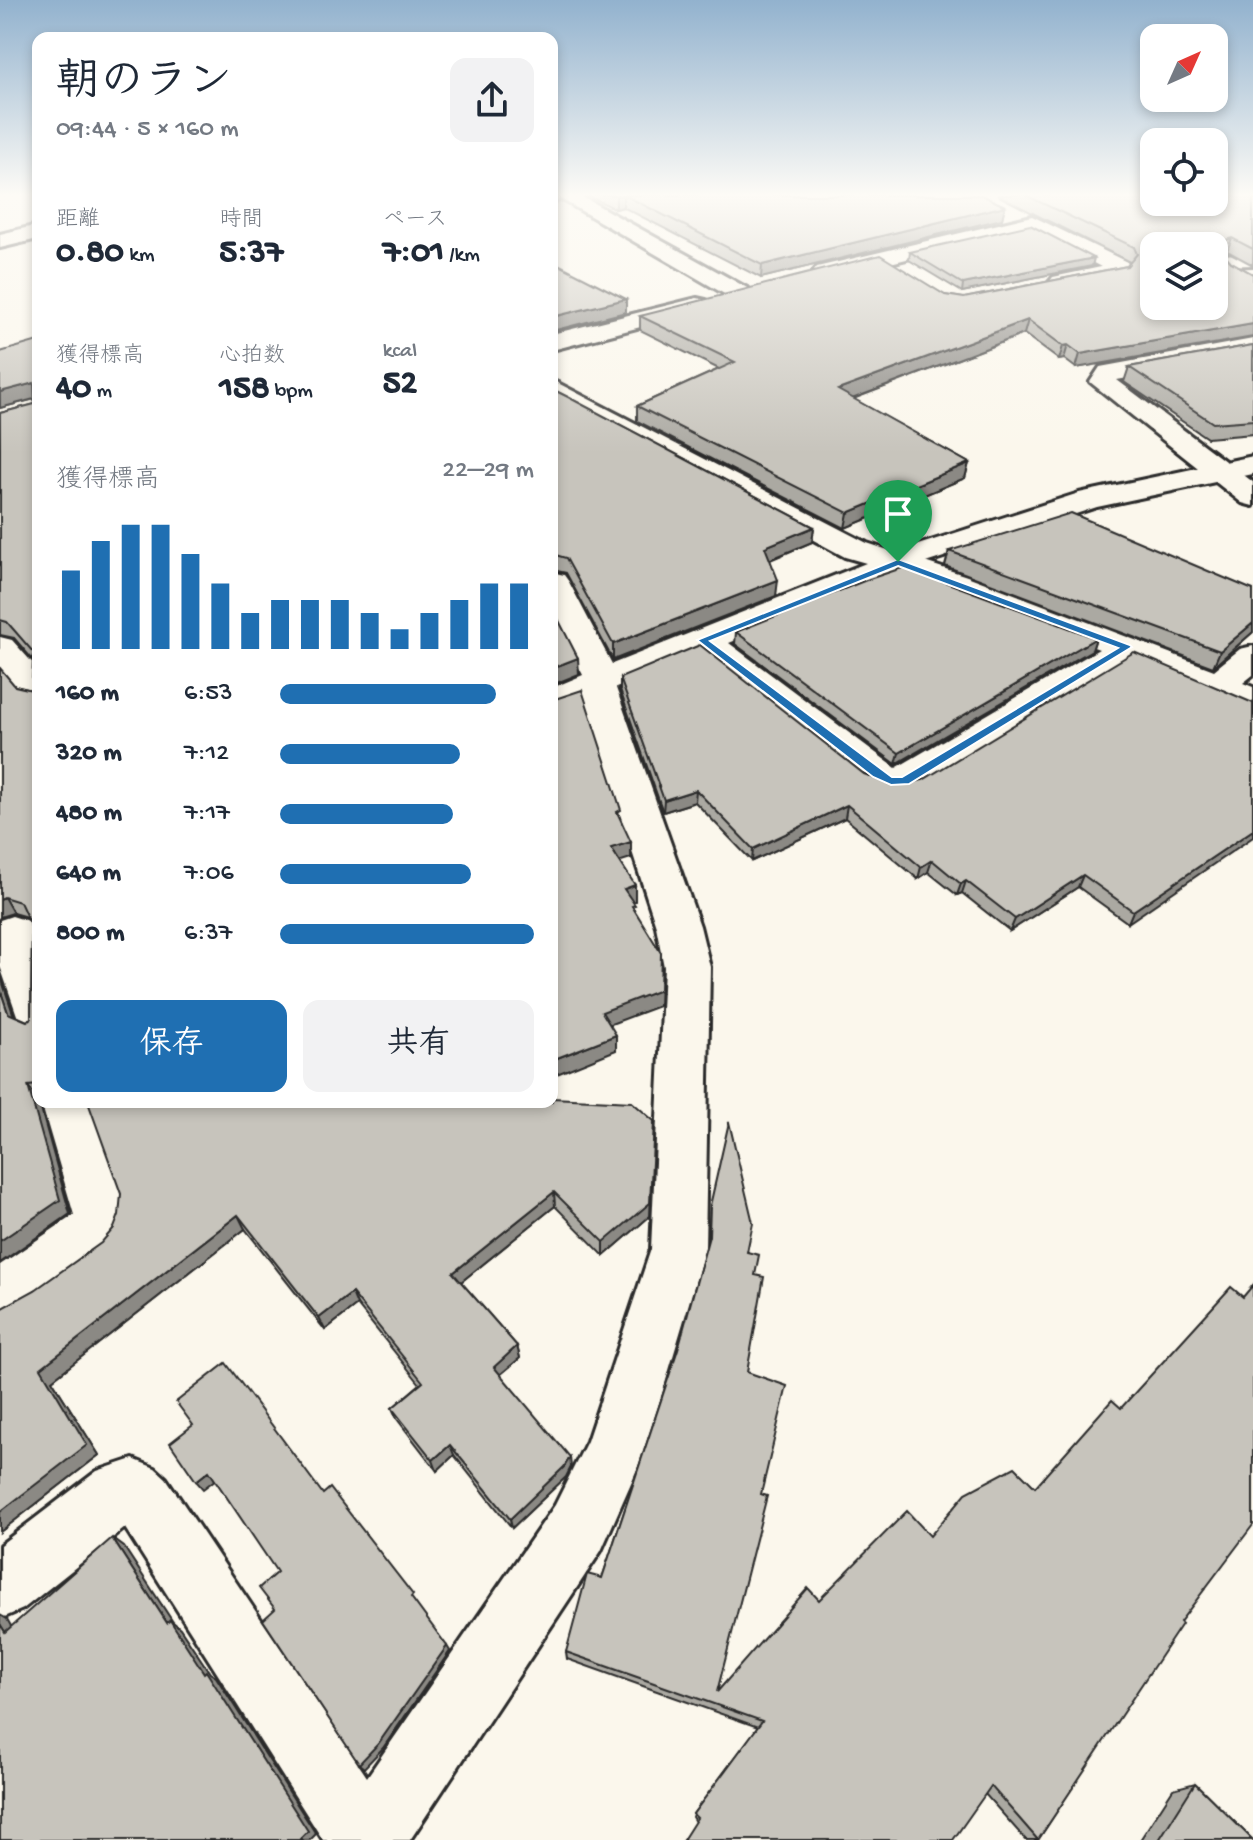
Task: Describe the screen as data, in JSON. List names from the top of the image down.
{
  "north": "top right",
  "page": {
    "heading": ["朝のラン", "09:44 · 5 × 160 m"],
    "stats": [
      ["距離", "0.80 km"],
      ["時間", "5:37"],
      ["ペース", "7:01 /km"],
      ["獲得標高", "40 m"],
      ["心拍数", "158 bpm"],
      ["kcal", "52"]
    ],
    "chart": ["獲得標高", "22–29 m"],
    "list": [
      {
        "name": "160 m",
        "note": "6:53"
      },
      {
        "name": "320 m",
        "note": "7:12"
      },
      {
        "name": "480 m",
        "note": "7:17"
      },
      {
        "name": "640 m",
        "note": "7:06"
      },
      {
        "name": "800 m",
        "note": "6:37"
      }
    ],
    "buttons": ["保存", "共有"]
  }
}
